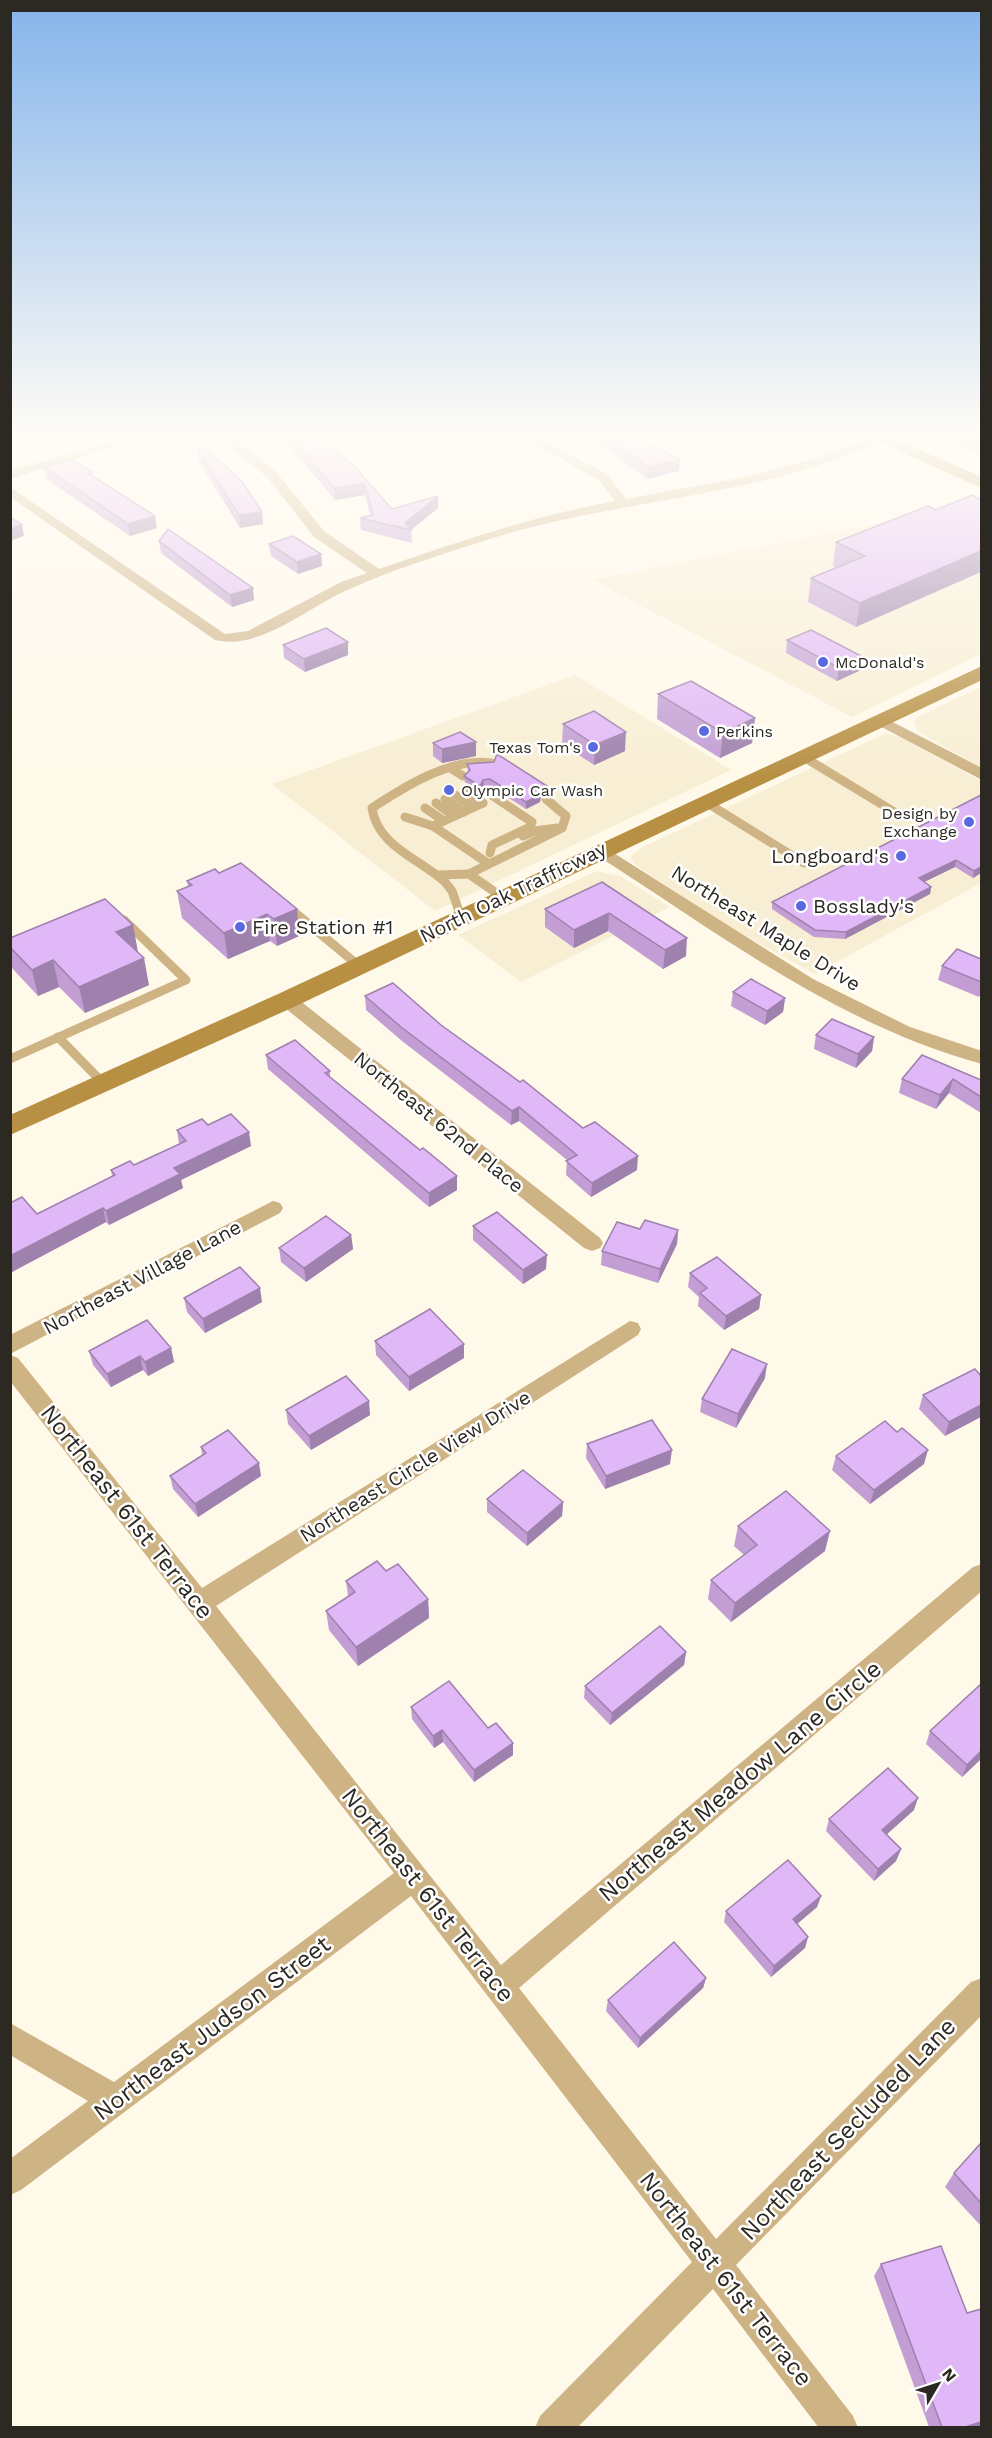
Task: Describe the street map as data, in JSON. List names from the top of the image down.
{
  "streets": {
    "main road": ["North Oak Trafficway"],
    "street": [
      "Northeast Maple Drive",
      "Northeast 62nd Place",
      "Northeast Village Lane",
      "Northeast Circle View Drive",
      "Northeast 61st Terrace",
      "Northeast Meadow Lane Circle",
      "Northeast Judson Street",
      "Northeast Secluded Lane"
    ]
  },
  "crossings": [
    ["North Oak Trafficway", "Northeast Maple Drive"],
    ["North Oak Trafficway", "Northeast 62nd Place"],
    ["Northeast Circle View Drive", "Northeast 61st Terrace"],
    ["Northeast 61st Terrace", "Northeast Meadow Lane Circle"],
    ["Northeast 61st Terrace", "Northeast Judson Street"],
    ["Northeast 61st Terrace", "Northeast Secluded Lane"]
  ],
  "places": [
    "McDonald's",
    "Perkins",
    "Texas Tom's",
    "Olympic Car Wash",
    "Design by Exchange",
    "Longboard's",
    "Bosslady's",
    "Fire Station #1"
  ],
  "north": "top right"
}
